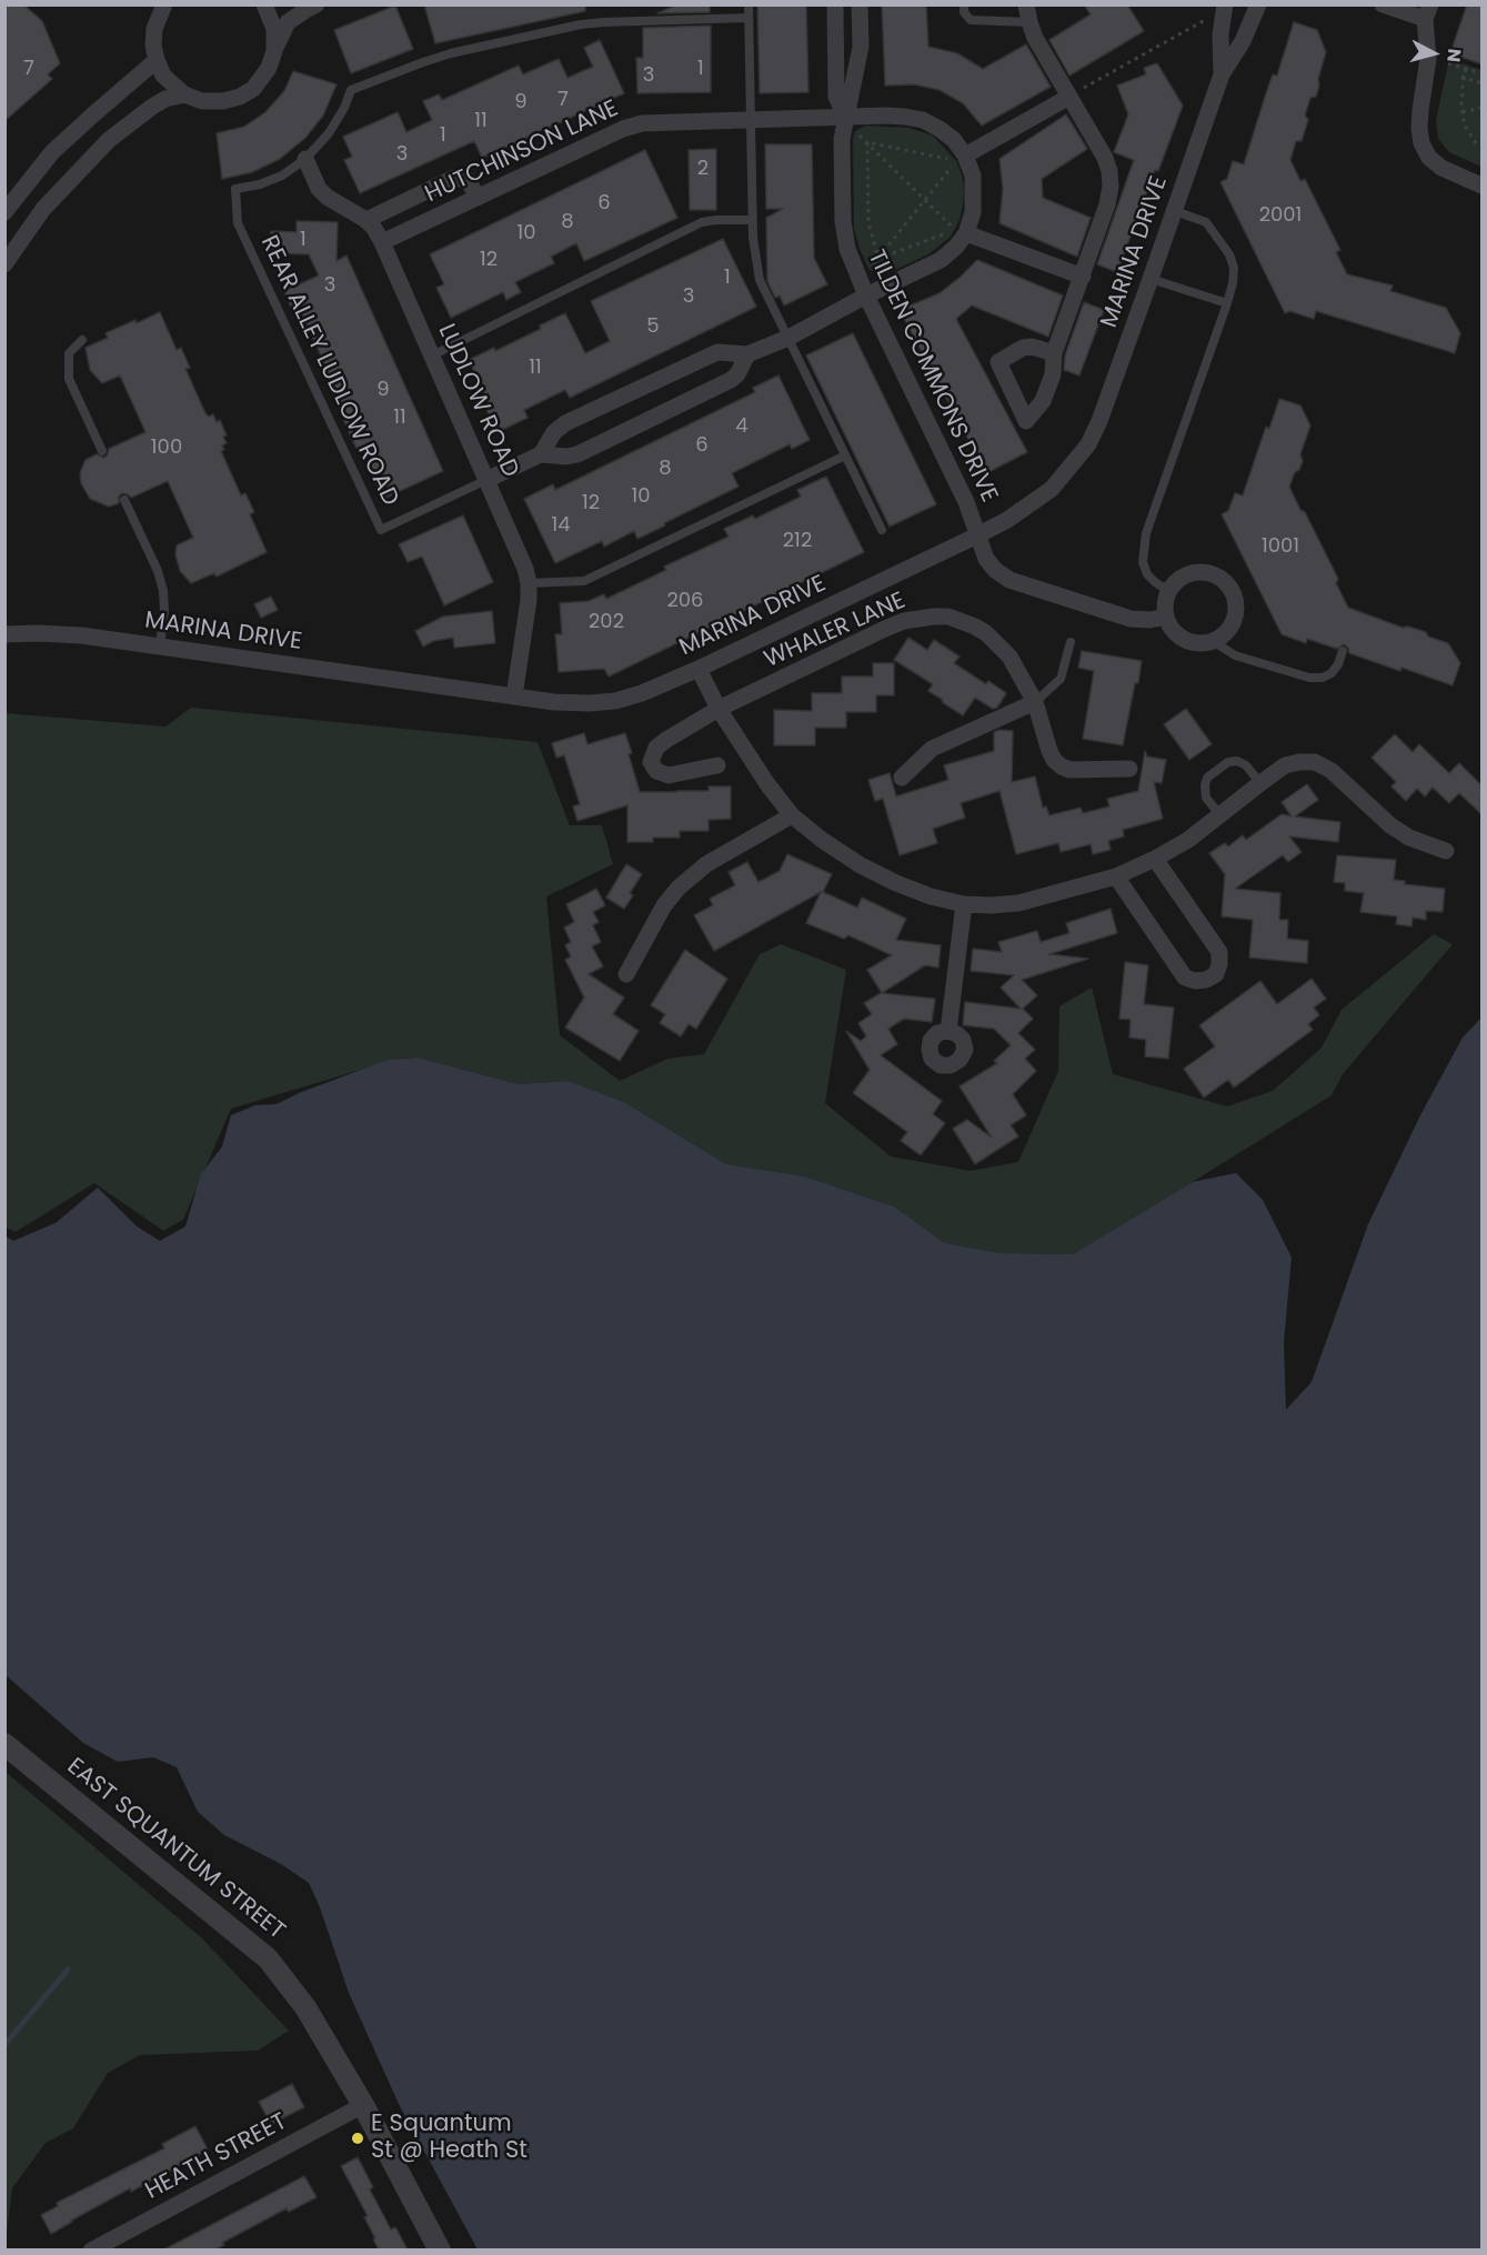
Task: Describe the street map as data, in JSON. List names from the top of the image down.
{
  "streets": {
    "street": [
      "HUTCHINSON LANE",
      "MARINA DRIVE",
      "TILDEN COMMONS DRIVE",
      "LUDLOW ROAD",
      "WHALER LANE",
      "EAST SQUANTUM STREET",
      "HEATH STREET"
    ],
    "lane": ["REAR ALLEY LUDLOW ROAD"]
  },
  "crossings": [
    ["HUTCHINSON LANE", "TILDEN COMMONS DRIVE"],
    ["HUTCHINSON LANE", "LUDLOW ROAD"],
    ["MARINA DRIVE", "TILDEN COMMONS DRIVE"],
    ["MARINA DRIVE", "LUDLOW ROAD"],
    ["REAR ALLEY LUDLOW ROAD", "LUDLOW ROAD"],
    ["EAST SQUANTUM STREET", "HEATH STREET"]
  ],
  "places": ["E Squantum St @ Heath St"],
  "house_numbers": [
    "7",
    "1",
    "3",
    "7",
    "9",
    "11",
    "1",
    "3",
    "2",
    "6",
    "2001",
    "8",
    "10",
    "1",
    "12",
    "1",
    "3",
    "3",
    "5",
    "11",
    "9",
    "11",
    "4",
    "6",
    "100",
    "8",
    "10",
    "12",
    "14",
    "212",
    "1001",
    "206",
    "202"
  ],
  "north": "right"
}
